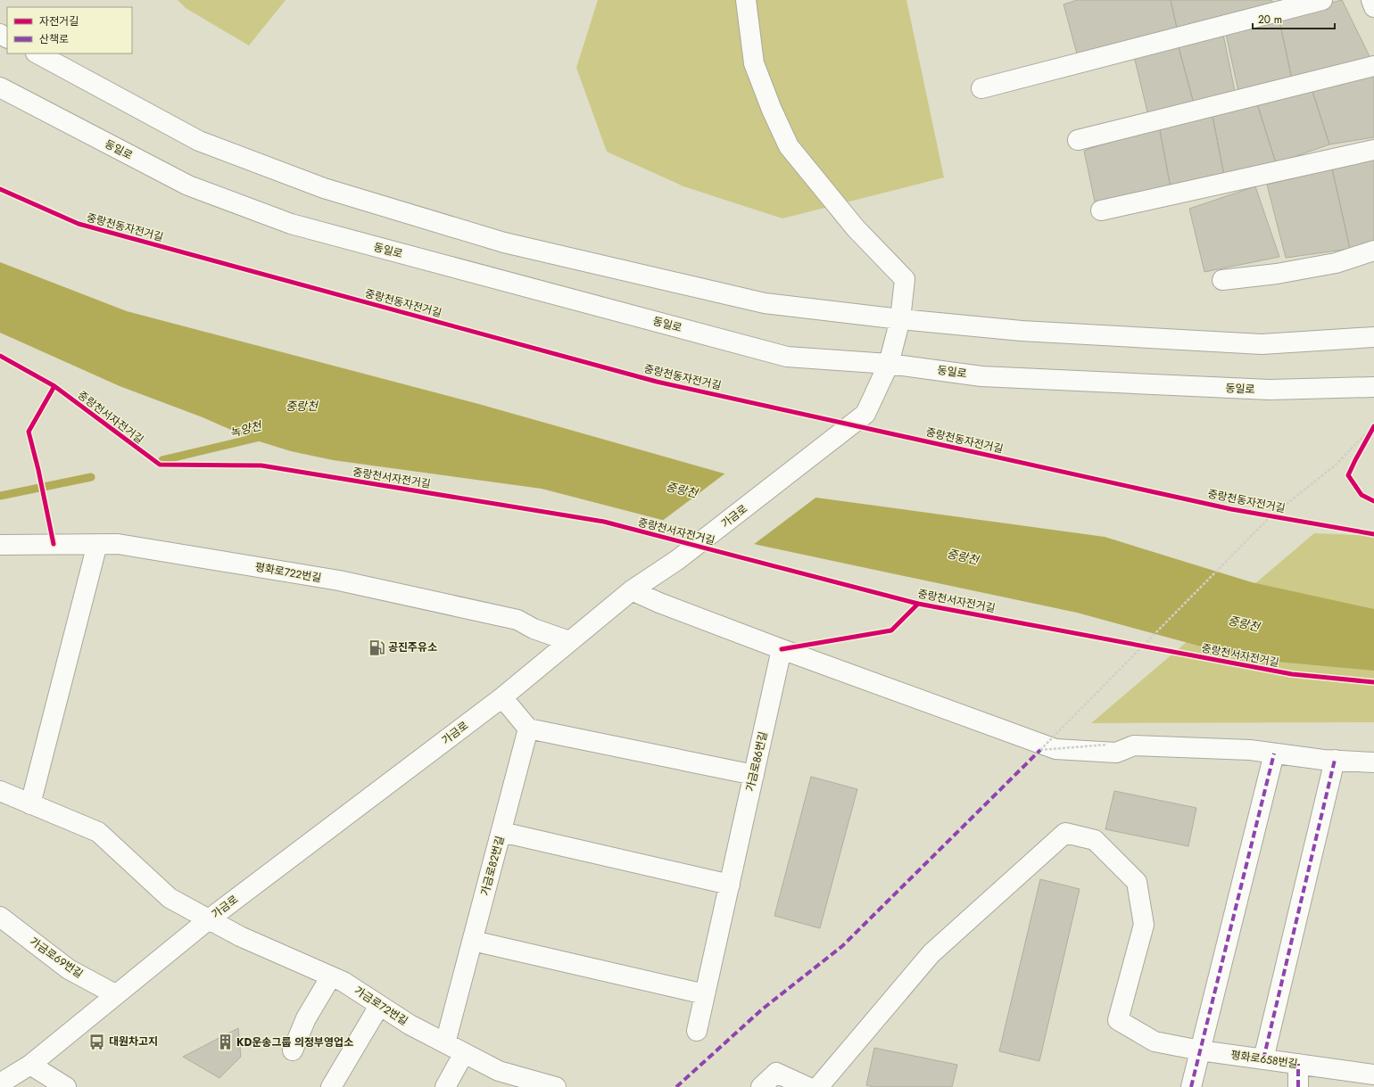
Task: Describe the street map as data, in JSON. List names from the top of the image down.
{
  "streets": {
    "street": [
      "동일로",
      "가금로",
      "평화로722번길",
      "가금로86번길",
      "가금로82번길",
      "가금로69번길",
      "가금로72번길",
      "평화로658번길"
    ],
    "cycle path": ["중랑천동자전거길", "중랑천서자전거길"]
  },
  "crossings": [
    ["동일로", "가금로"],
    ["가금로", "평화로722번길"],
    ["가금로", "가금로69번길"],
    ["가금로", "가금로72번길"],
    ["가금로82번길", "가금로72번길"]
  ],
  "water": ["중랑천", "녹양천"],
  "places": {
    "fuel station": ["공진주유소"],
    "bus stop": ["대원차고지"],
    "building": ["KD운송그룹 의정부영업소"]
  },
  "legend": ["자전거길", "산책로"],
  "scale_bar": "20 m"
}
